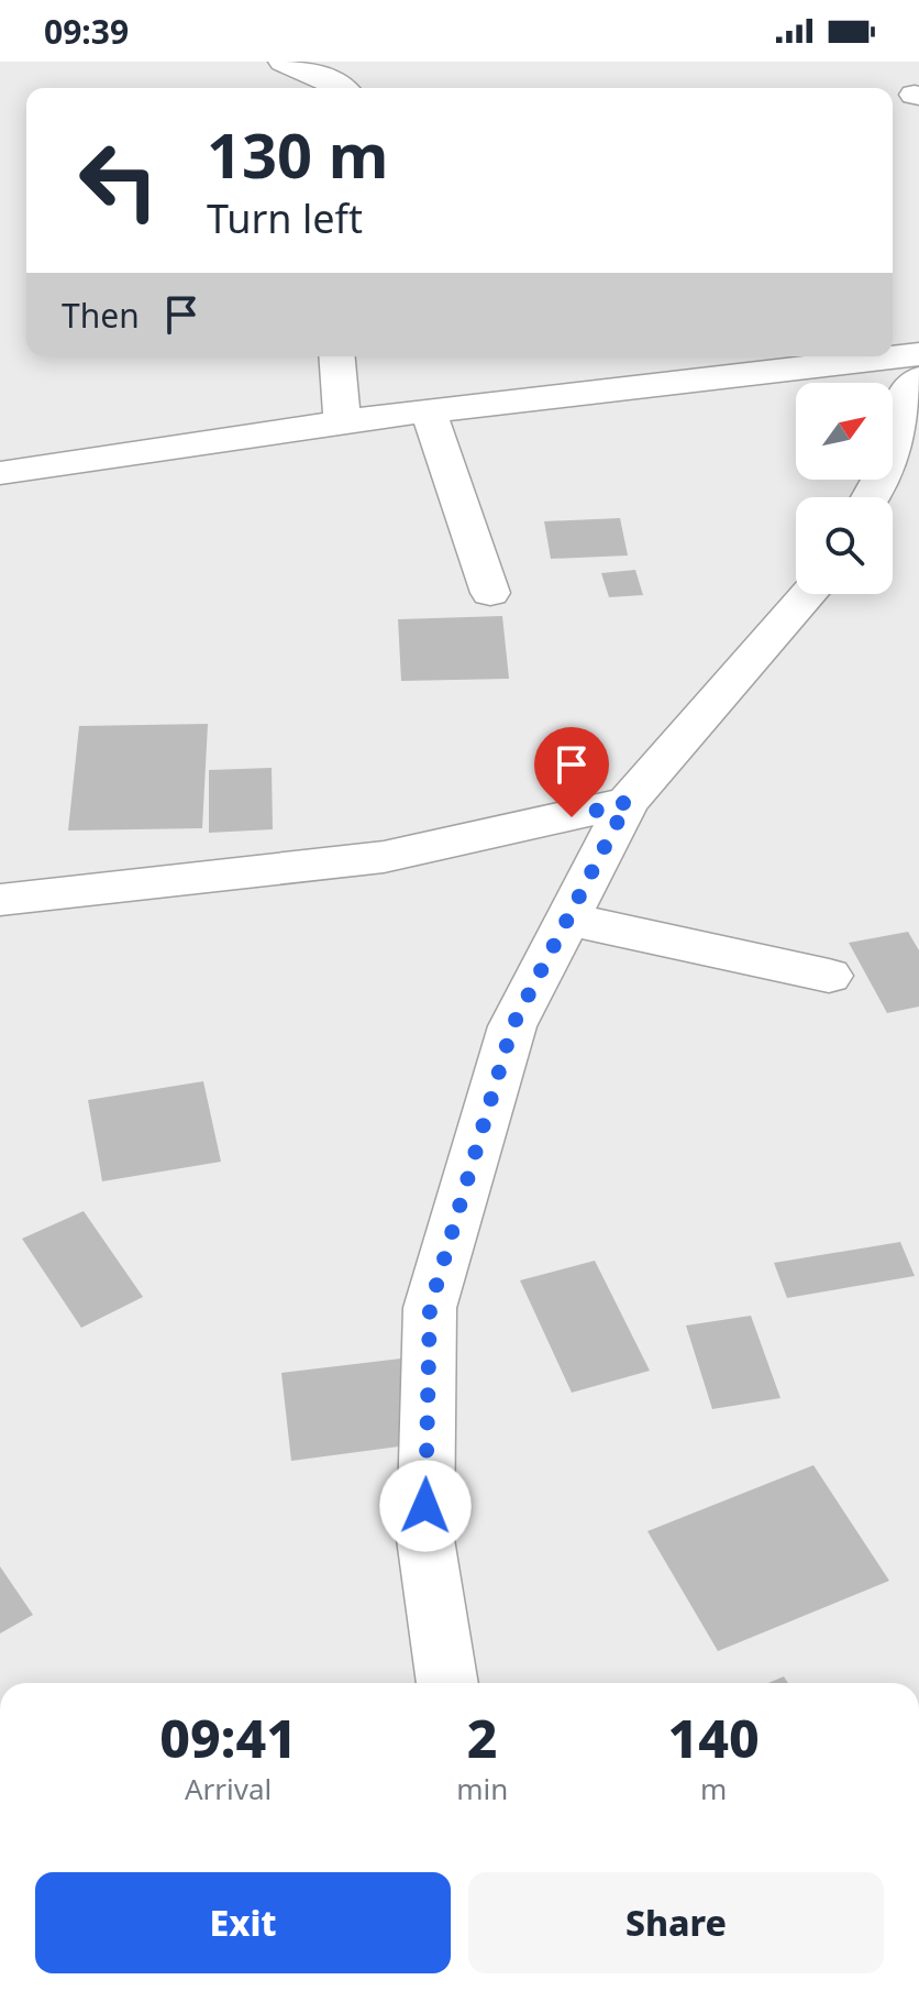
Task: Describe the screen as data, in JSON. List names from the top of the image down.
{
  "north": "top right",
  "page": {
    "status": "09:39",
    "turn": ["130 m", "Turn left"],
    "then": "Then",
    "eta": [
      "09:41",
      "Arrival",
      "2",
      "min",
      "140",
      "m"
    ],
    "buttons": ["Exit", "Share"]
  }
}
